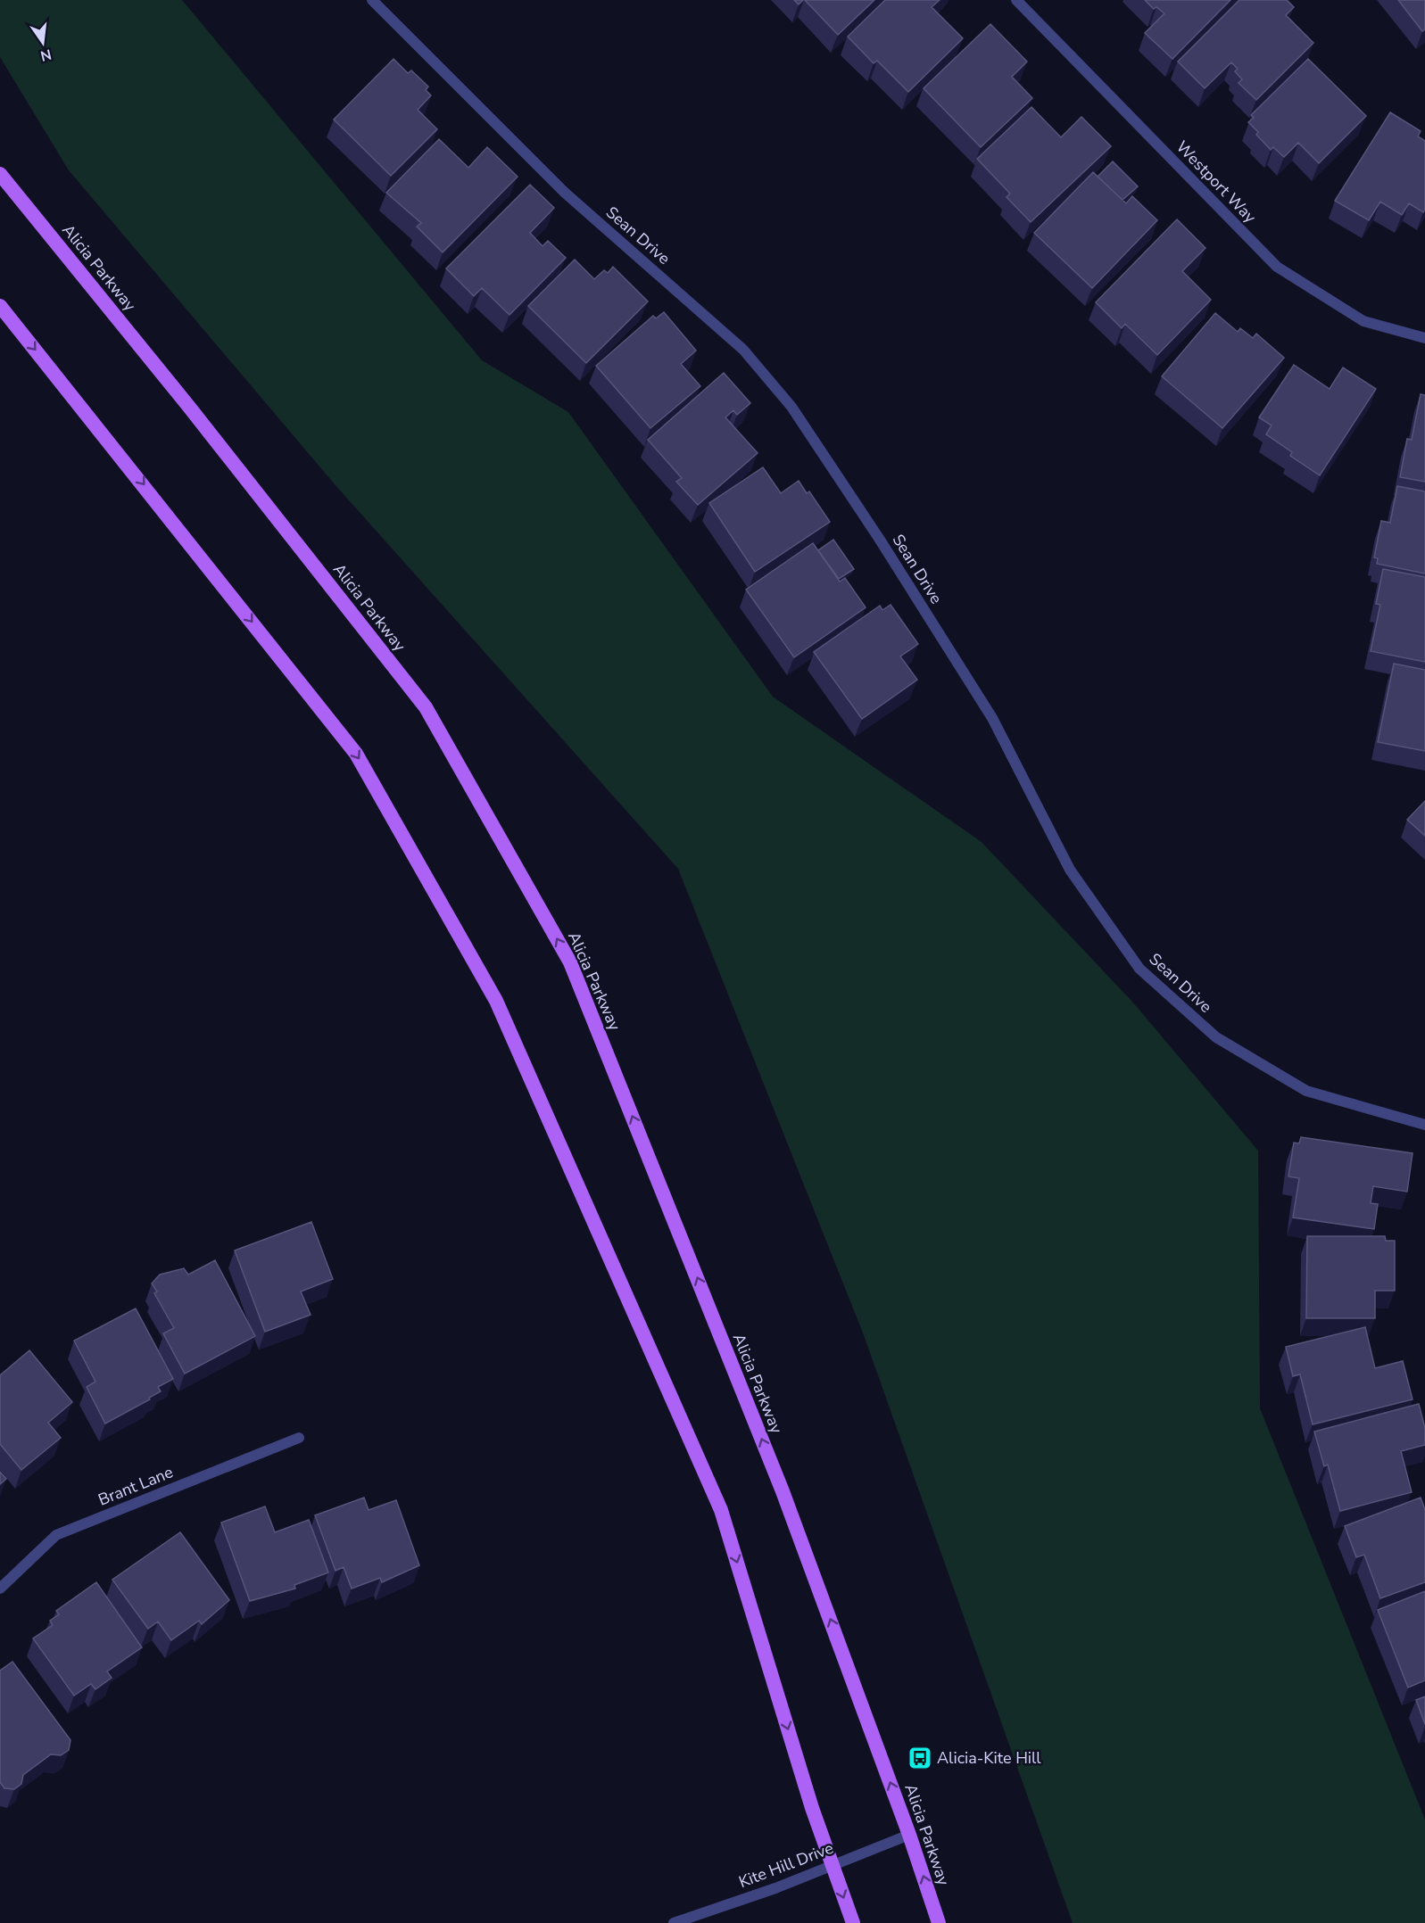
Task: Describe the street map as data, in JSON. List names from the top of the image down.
{
  "streets": {
    "main road": ["Alicia Parkway"],
    "street": [
      "Westport Way",
      "Sean Drive",
      "Brant Lane",
      "Kite Hill Drive"
    ]
  },
  "crossings": [
    ["Alicia Parkway", "Kite Hill Drive"]
  ],
  "places": {
    "bus stop": ["Alicia-Kite Hill"]
  },
  "north": "bottom"
}
